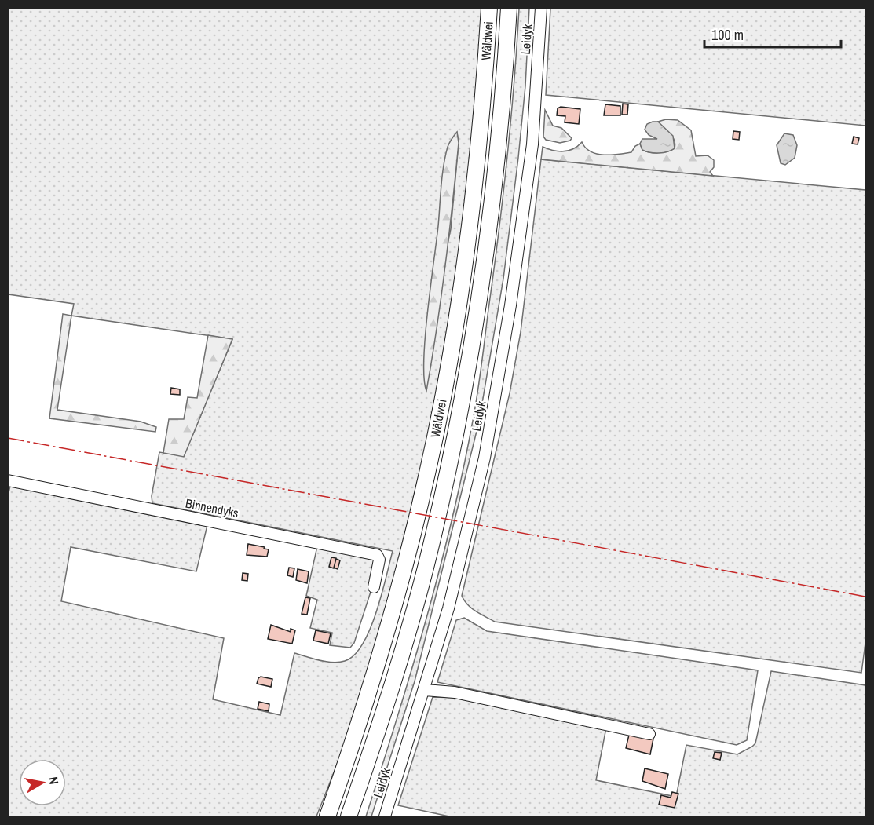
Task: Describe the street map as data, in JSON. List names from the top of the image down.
{
  "streets": {
    "highway": ["Wâldwei"],
    "street": ["Leidyk", "Binnendyks"]
  },
  "scale_bar": "100 m",
  "north": "right"
}
